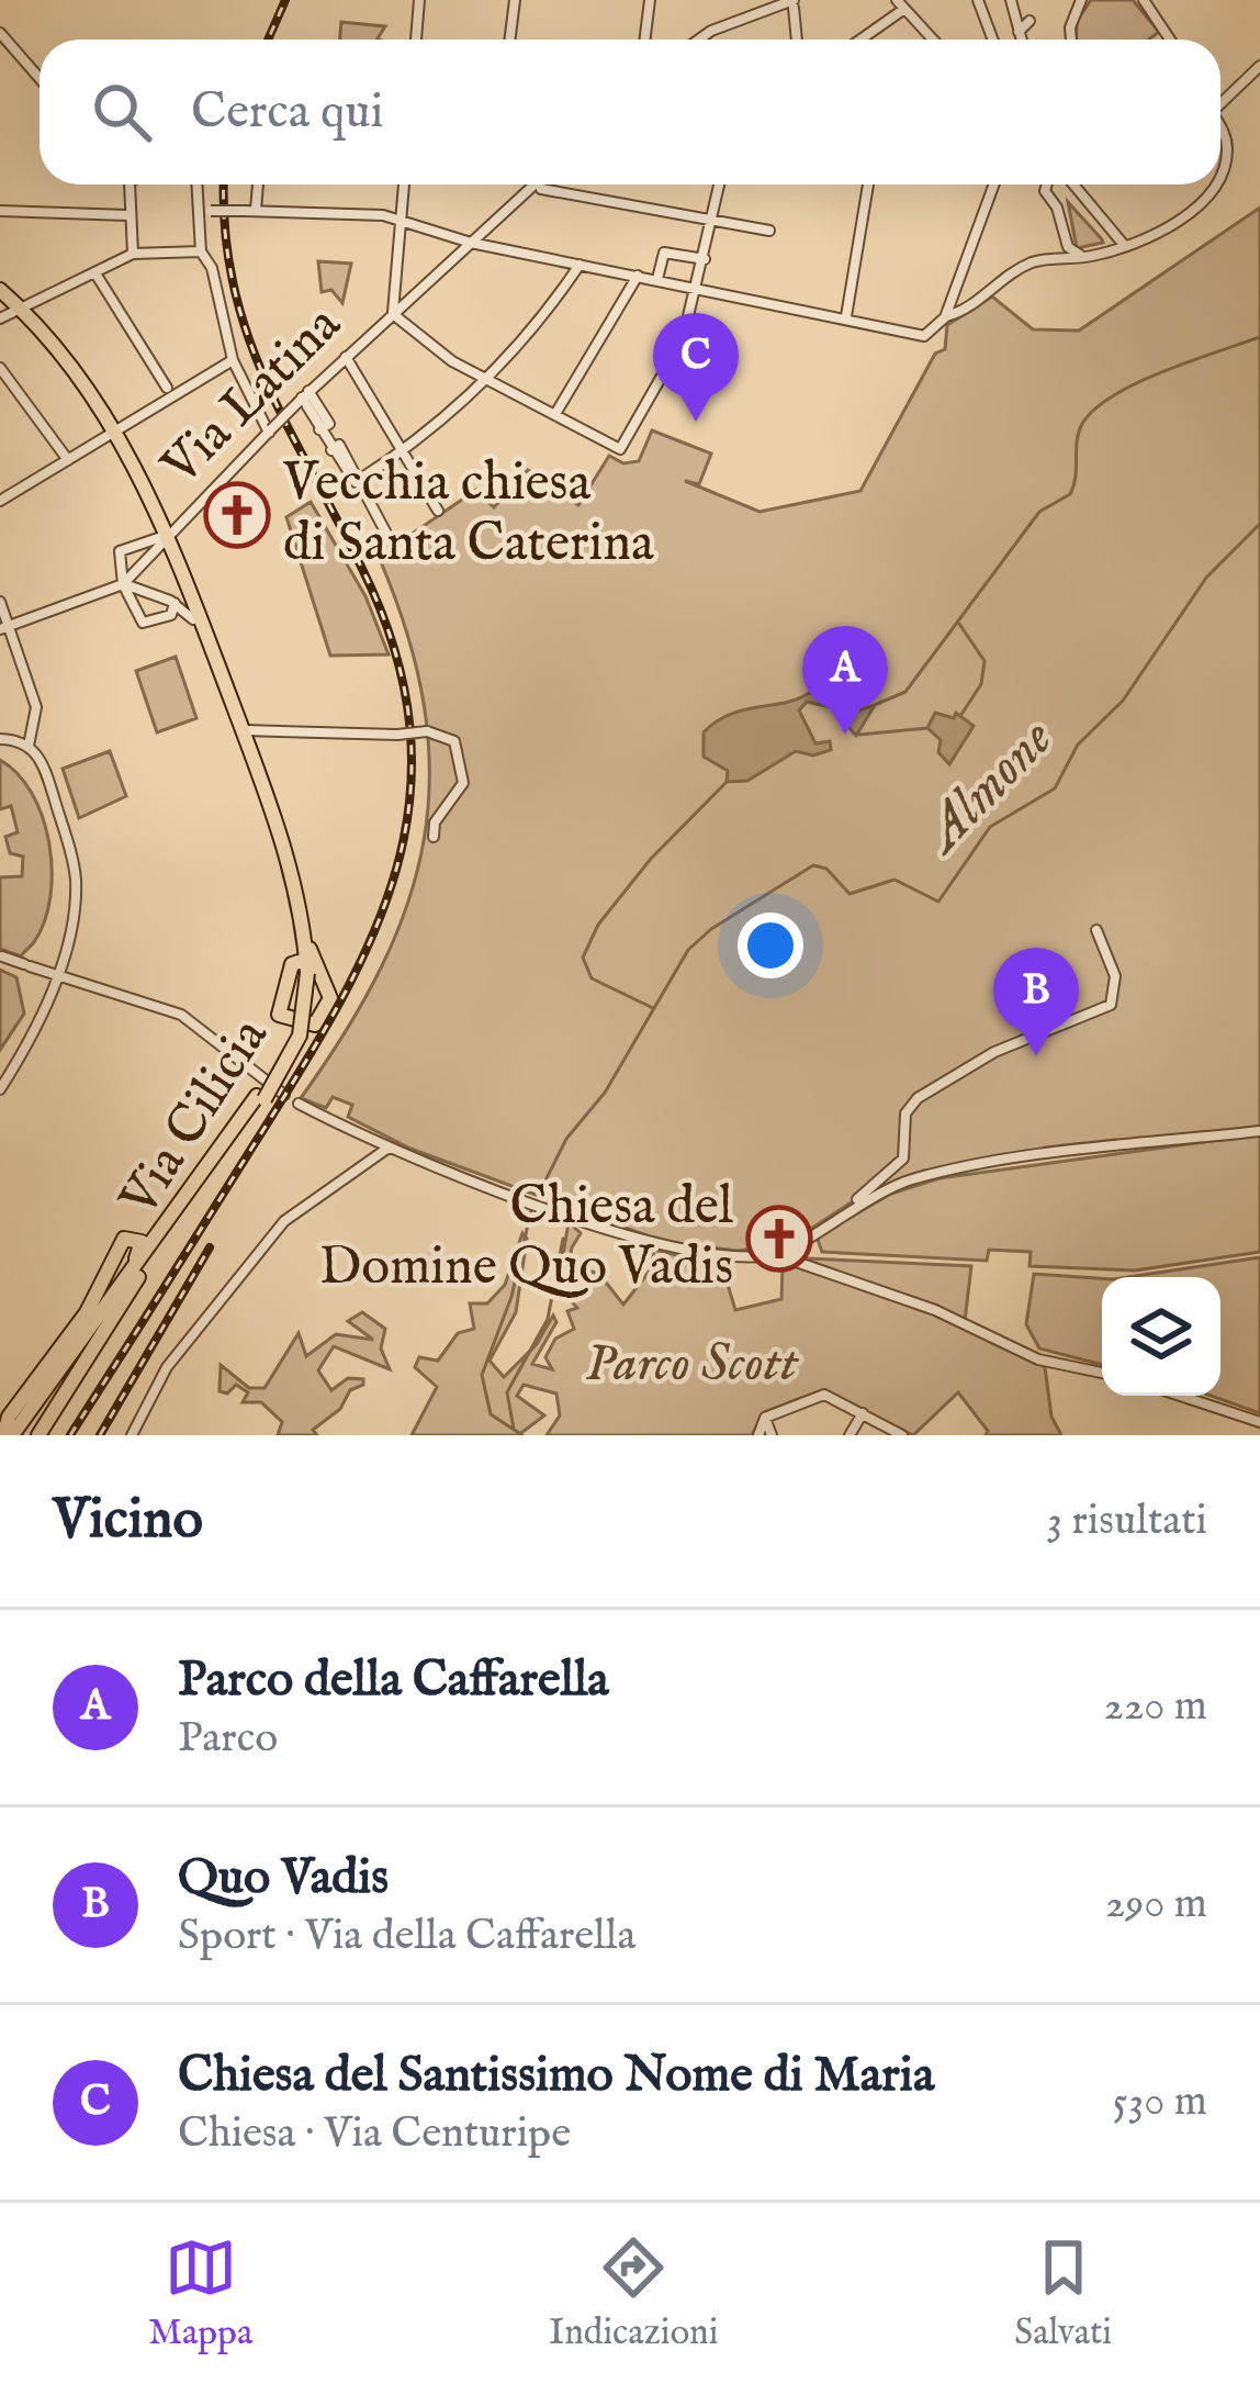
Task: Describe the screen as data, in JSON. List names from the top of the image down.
{
  "streets": {
    "main road": ["Via Cilicia"],
    "street": ["Via Latina"]
  },
  "water": ["Almone"],
  "parks": ["Parco Scott"],
  "places": {
    "church": ["Vecchia chiesa di Santa Caterina", "Chiesa del Domine Quo Vadis"]
  },
  "page": {
    "search": "Cerca qui",
    "pins": ["C", "A", "B"],
    "heading": ["Vicino", "3 risultati"],
    "list": [
      {
        "mark": "A",
        "name": "Parco della Caffarella",
        "note": "Parco",
        "value": "220 m"
      },
      {
        "mark": "B",
        "name": "Quo Vadis",
        "note": "Sport · Via della Caffarella",
        "value": "290 m"
      },
      {
        "mark": "C",
        "name": "Chiesa del Santissimo Nome di Maria",
        "note": "Chiesa · Via Centuripe",
        "value": "530 m"
      }
    ],
    "nav": ["Mappa", "Indicazioni", "Salvati"]
  }
}
